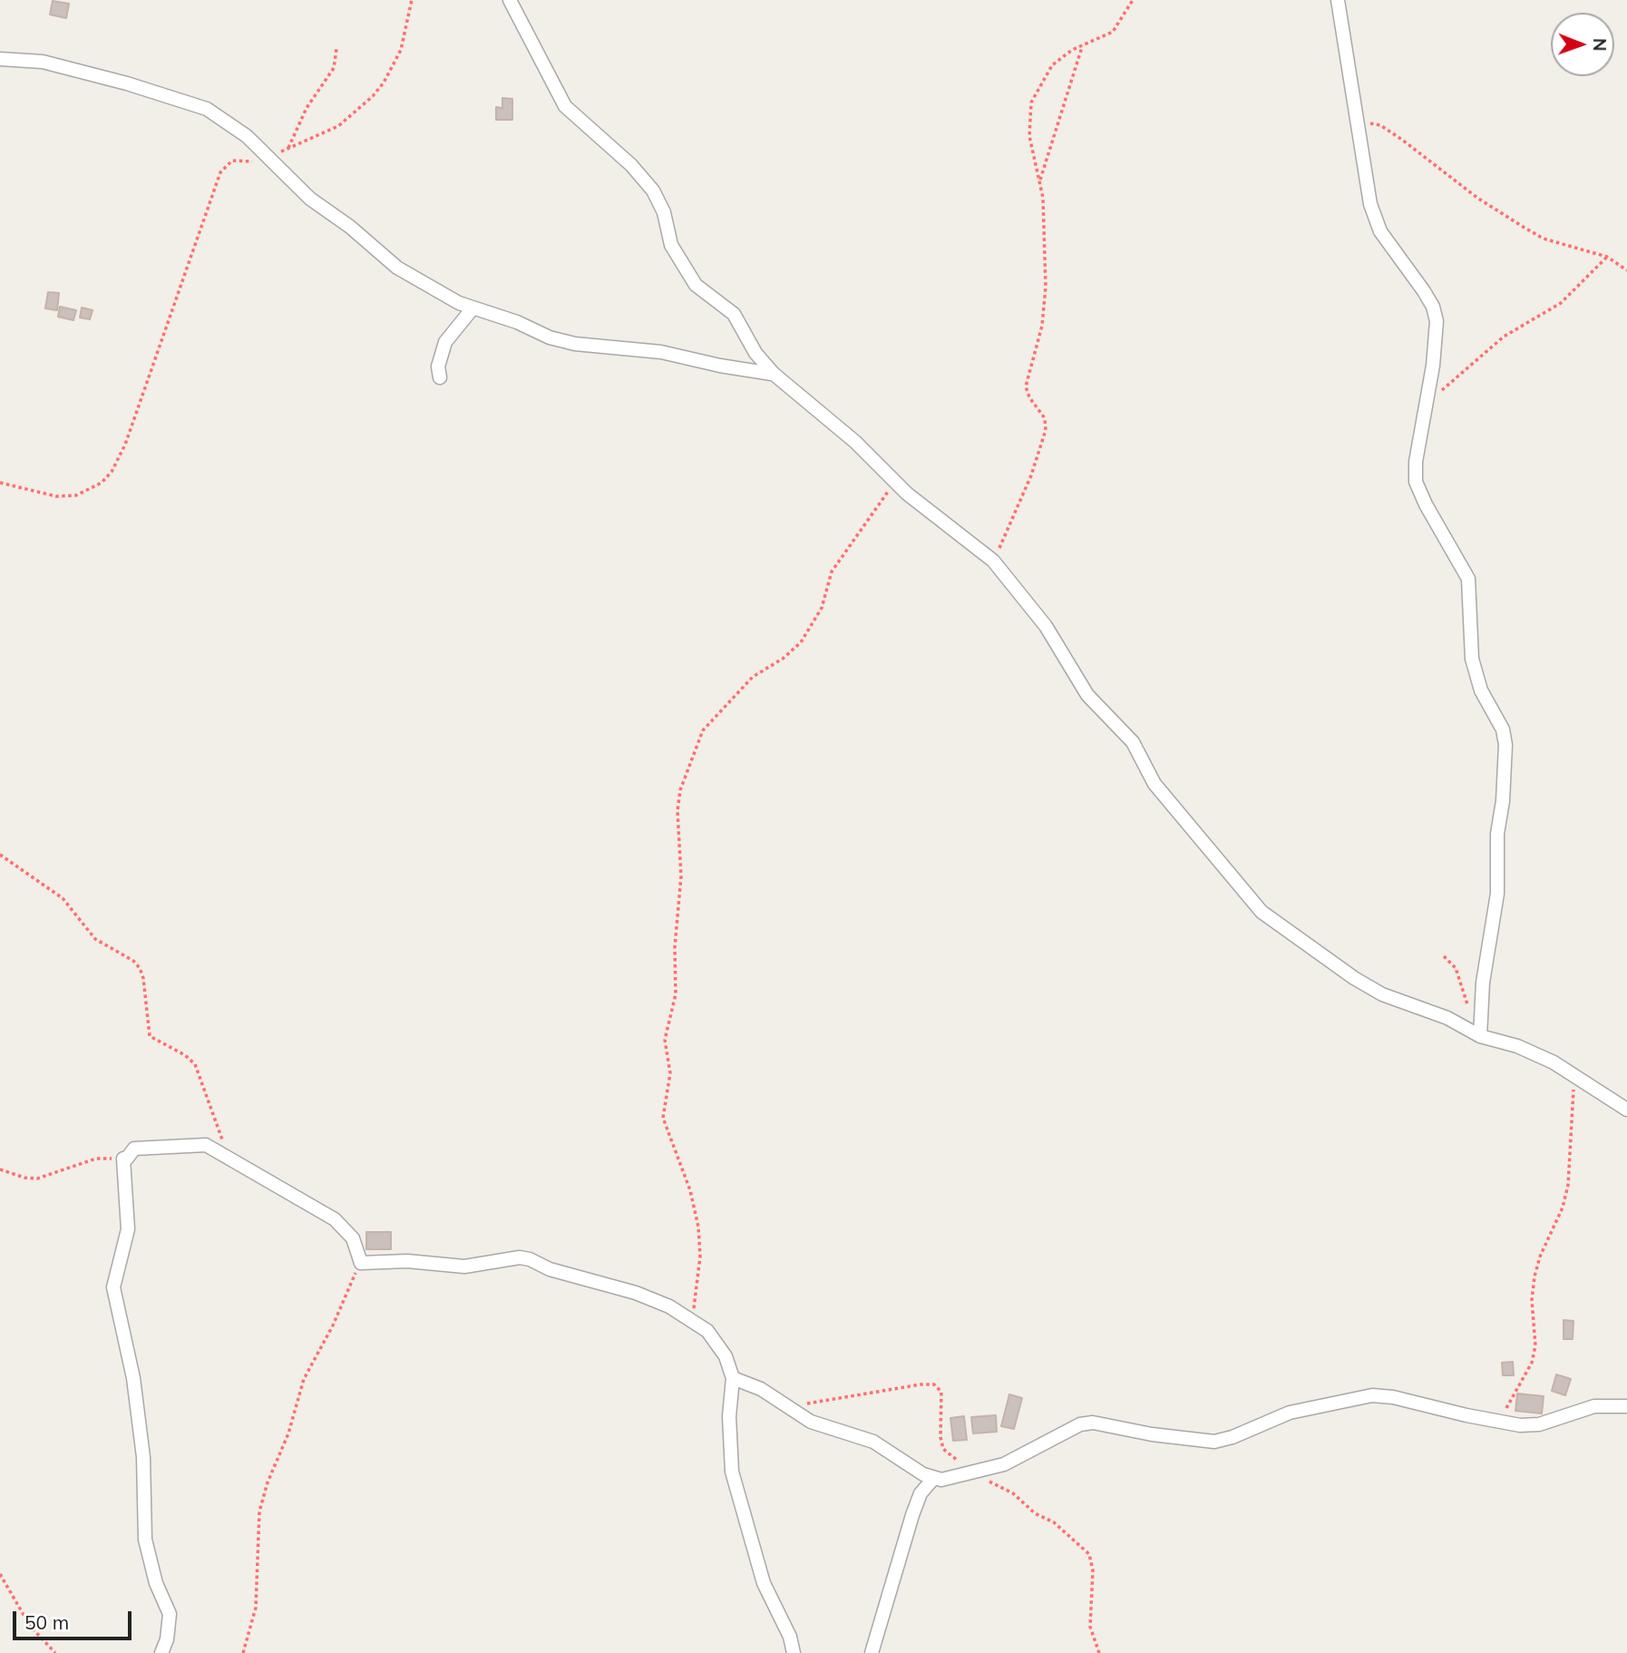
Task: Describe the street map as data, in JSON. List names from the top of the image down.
{
  "scale_bar": "50 m",
  "north": "right"
}
